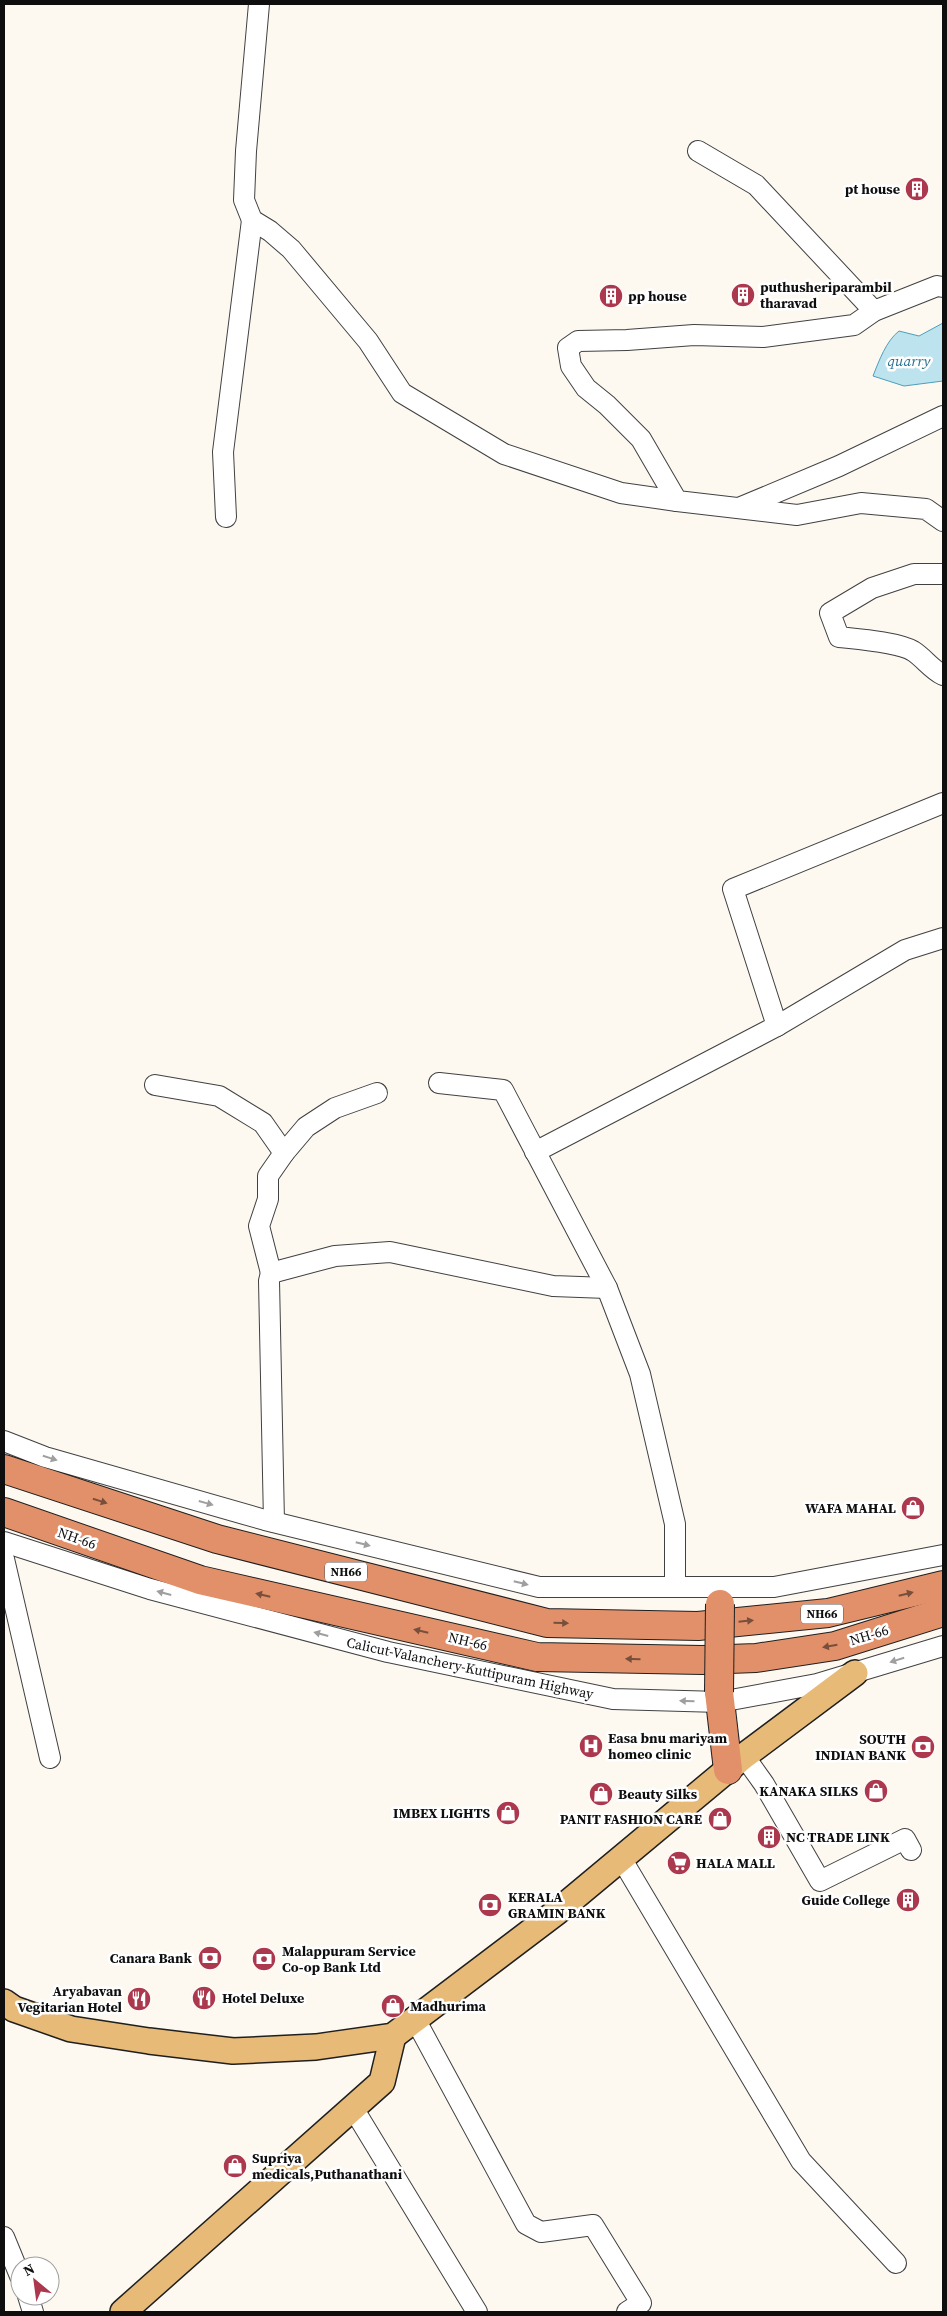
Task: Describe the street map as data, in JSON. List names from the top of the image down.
{
  "streets": {
    "highway": ["NH-66", "NH66"],
    "street": ["Calicut-Valanchery-Kuttipuram Highway"]
  },
  "one_way": ["NH-66", "NH66"],
  "water": ["quarry"],
  "places": {
    "building": [
      "pt house",
      "puthusheriparambil tharavad",
      "pp house",
      "NC TRADE LINK",
      "Guide College"
    ],
    "shop": [
      "WAFA MAHAL",
      "KANAKA SILKS",
      "Beauty Silks",
      "IMBEX LIGHTS",
      "PANIT FASHION CARE",
      "Madhurima",
      "Supriya medicals,Puthanathani"
    ],
    "hospital": ["Easa bnu mariyam homeo clinic"],
    "bank": [
      "SOUTH INDIAN BANK",
      "KERALA GRAMIN BANK",
      "Canara Bank",
      "Malappuram Service Co-op Bank Ltd"
    ],
    "supermarket": ["HALA MALL"],
    "restaurant": ["Hotel Deluxe", "Aryabavan Vegitarian Hotel"]
  },
  "north": "top left"
}
